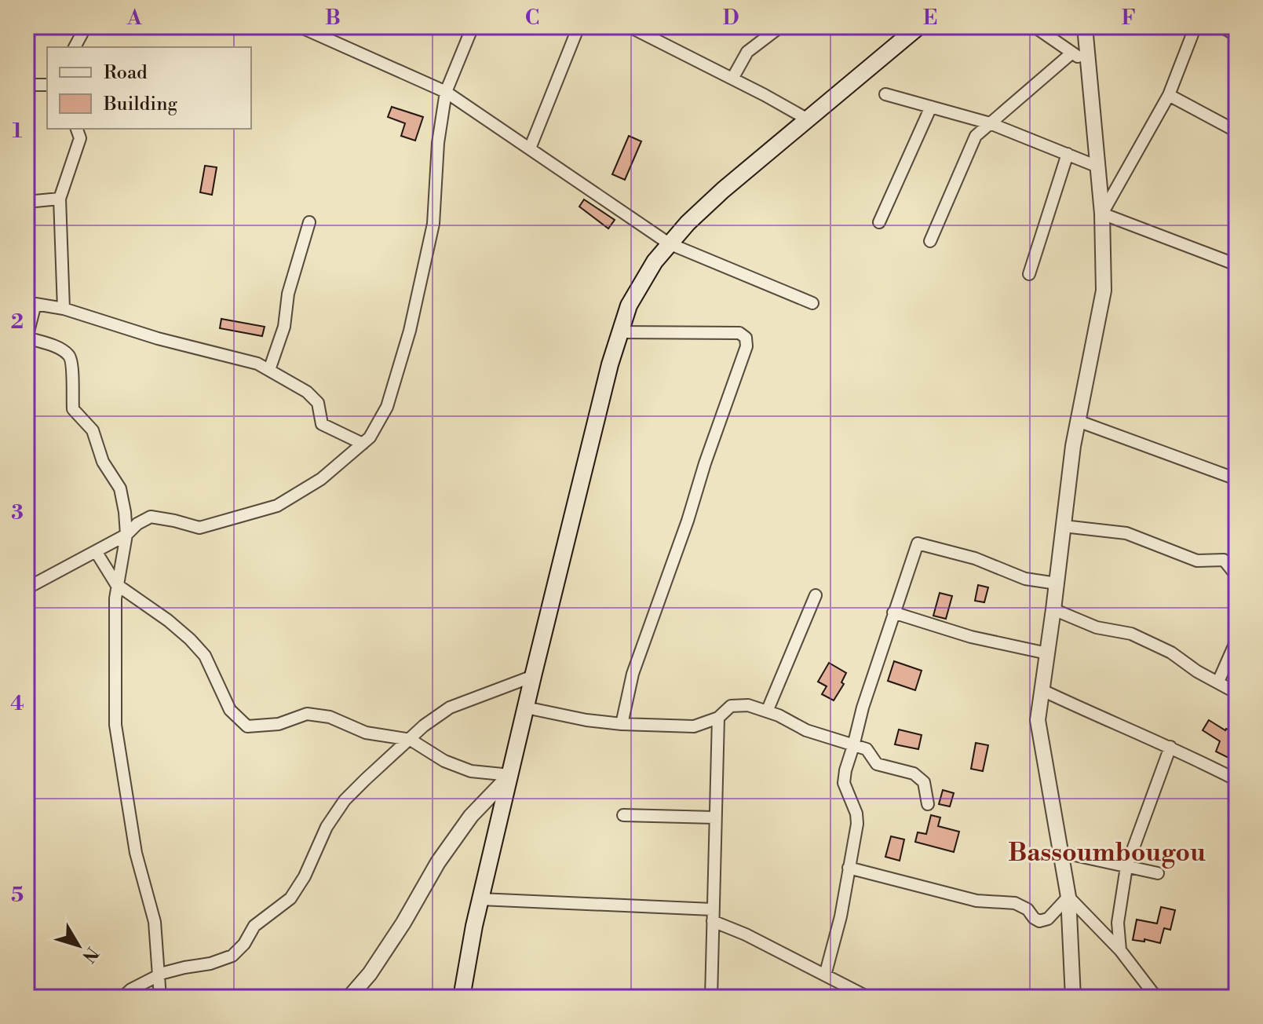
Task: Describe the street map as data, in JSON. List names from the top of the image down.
{
  "districts": ["Bassoumbougou"],
  "legend": ["Road", "Building"],
  "north": "bottom right",
  "grid": {
    "columns": [
      "A",
      "B",
      "C",
      "D",
      "E",
      "F"
    ],
    "rows": [
      "1",
      "2",
      "3",
      "4",
      "5"
    ]
  }
}
